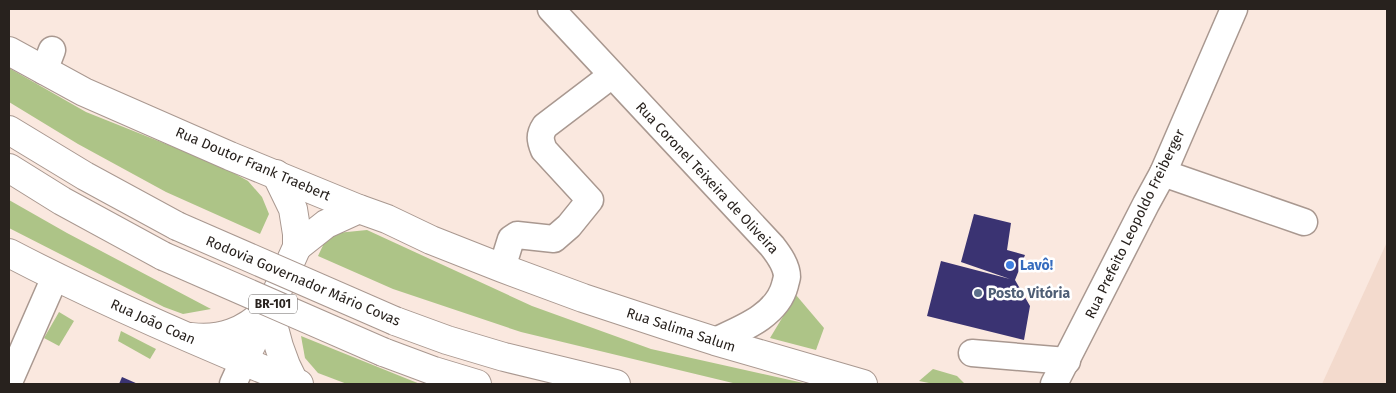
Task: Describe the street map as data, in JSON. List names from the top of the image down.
{
  "streets": {
    "main road": [
      "Rua Doutor Frank Traebert",
      "Rodovia Governador Mário Covas",
      "BR-101",
      "Rua João Coan",
      "Rua Salima Salum"
    ],
    "street": ["Rua Coronel Teixeira de Oliveira", "Rua Prefeito Leopoldo Freiberger"]
  },
  "crossings": [
    ["Rua Doutor Frank Traebert", "Rua Salima Salum"],
    ["Rua Coronel Teixeira de Oliveira", "Rua Salima Salum"]
  ],
  "places": ["Lavô!", "Posto Vitória"]
}
